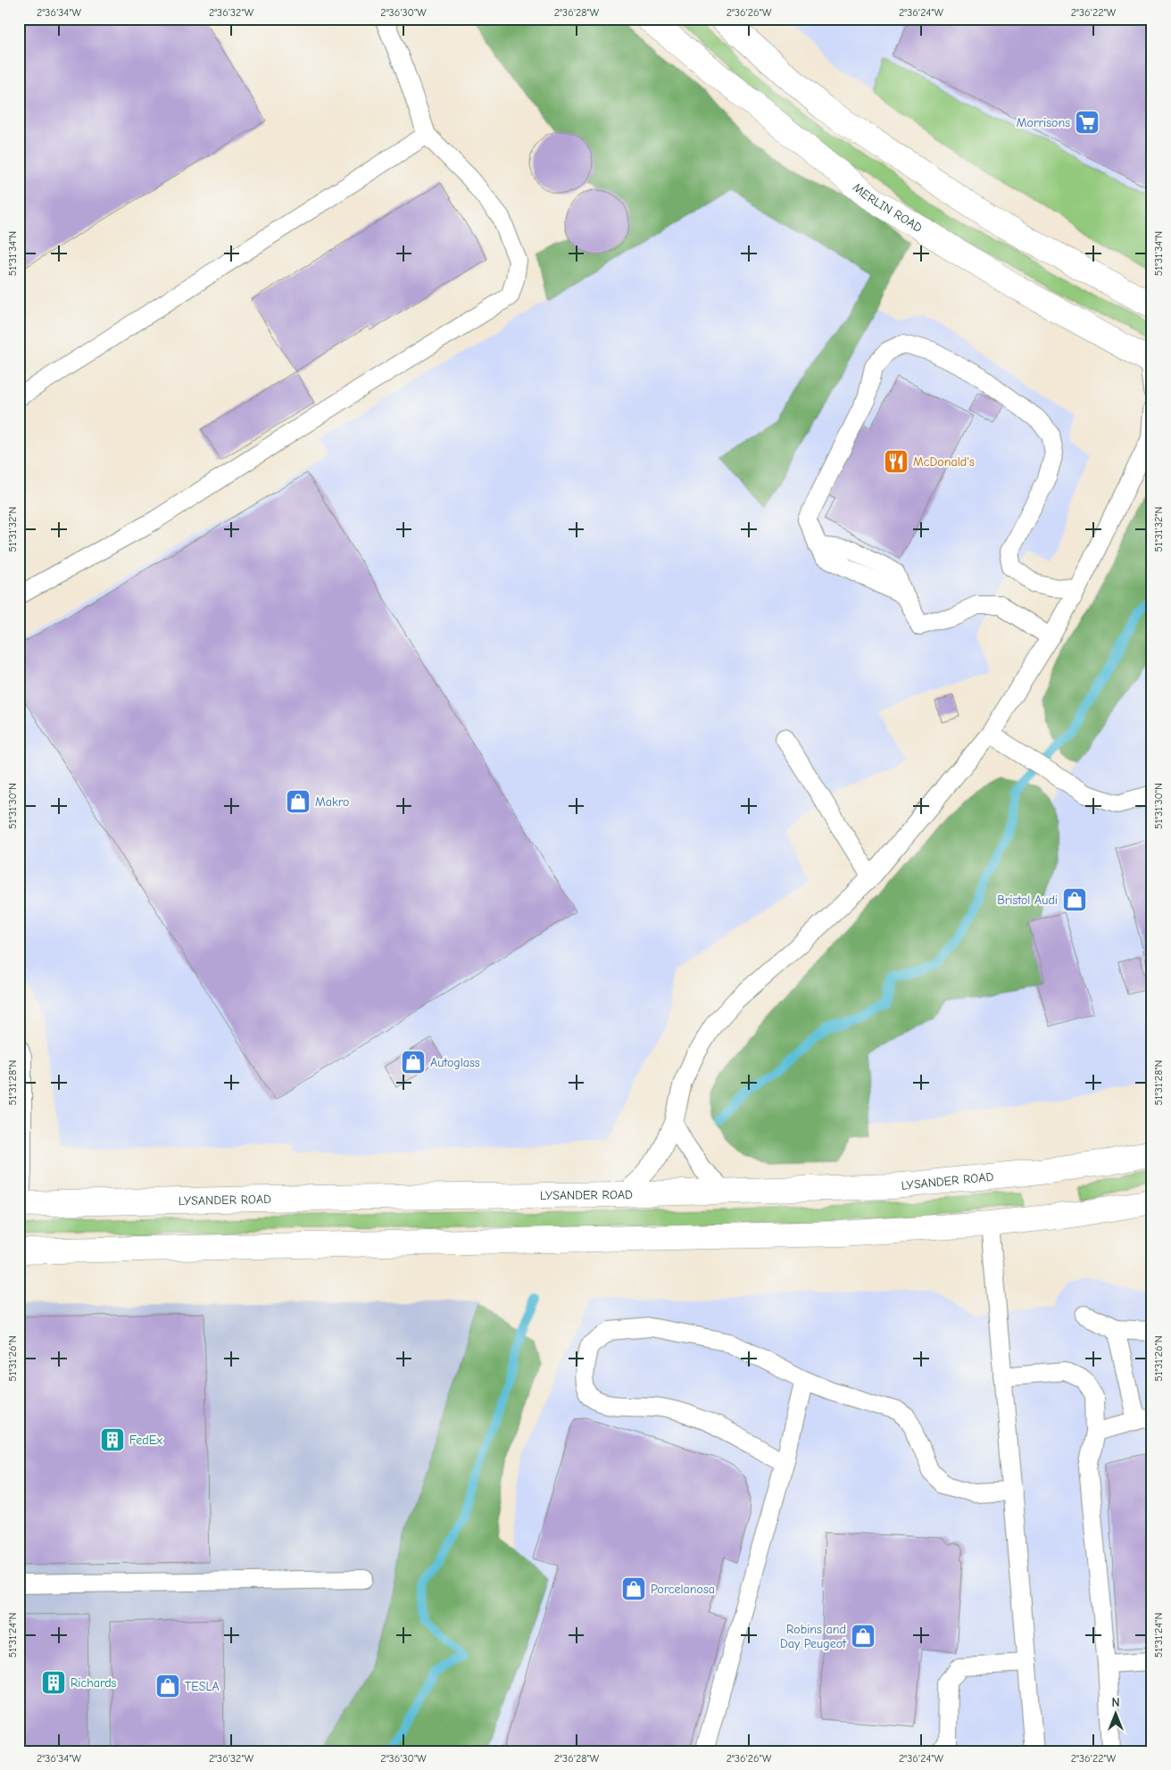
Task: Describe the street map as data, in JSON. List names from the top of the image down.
{
  "streets": {
    "street": ["MERLIN ROAD", "LYSANDER ROAD"]
  },
  "places": {
    "supermarket": ["Morrisons"],
    "restaurant": ["McDonald's"],
    "shop": [
      "Makro",
      "Bristol Audi",
      "Autoglass",
      "Porcelanosa",
      "Robins and Day Peugeot",
      "TESLA"
    ],
    "building": ["FedEx", "Richards"]
  },
  "north": "top",
  "coordinates": [
    "2°36'34\"W",
    "2°36'32\"W",
    "2°36'30\"W",
    "2°36'28\"W",
    "2°36'26\"W",
    "2°36'24\"W",
    "2°36'22\"W",
    "51°31'34\"N",
    "51°31'32\"N",
    "51°31'30\"N",
    "51°31'28\"N",
    "51°31'26\"N",
    "51°31'24\"N"
  ]
}
